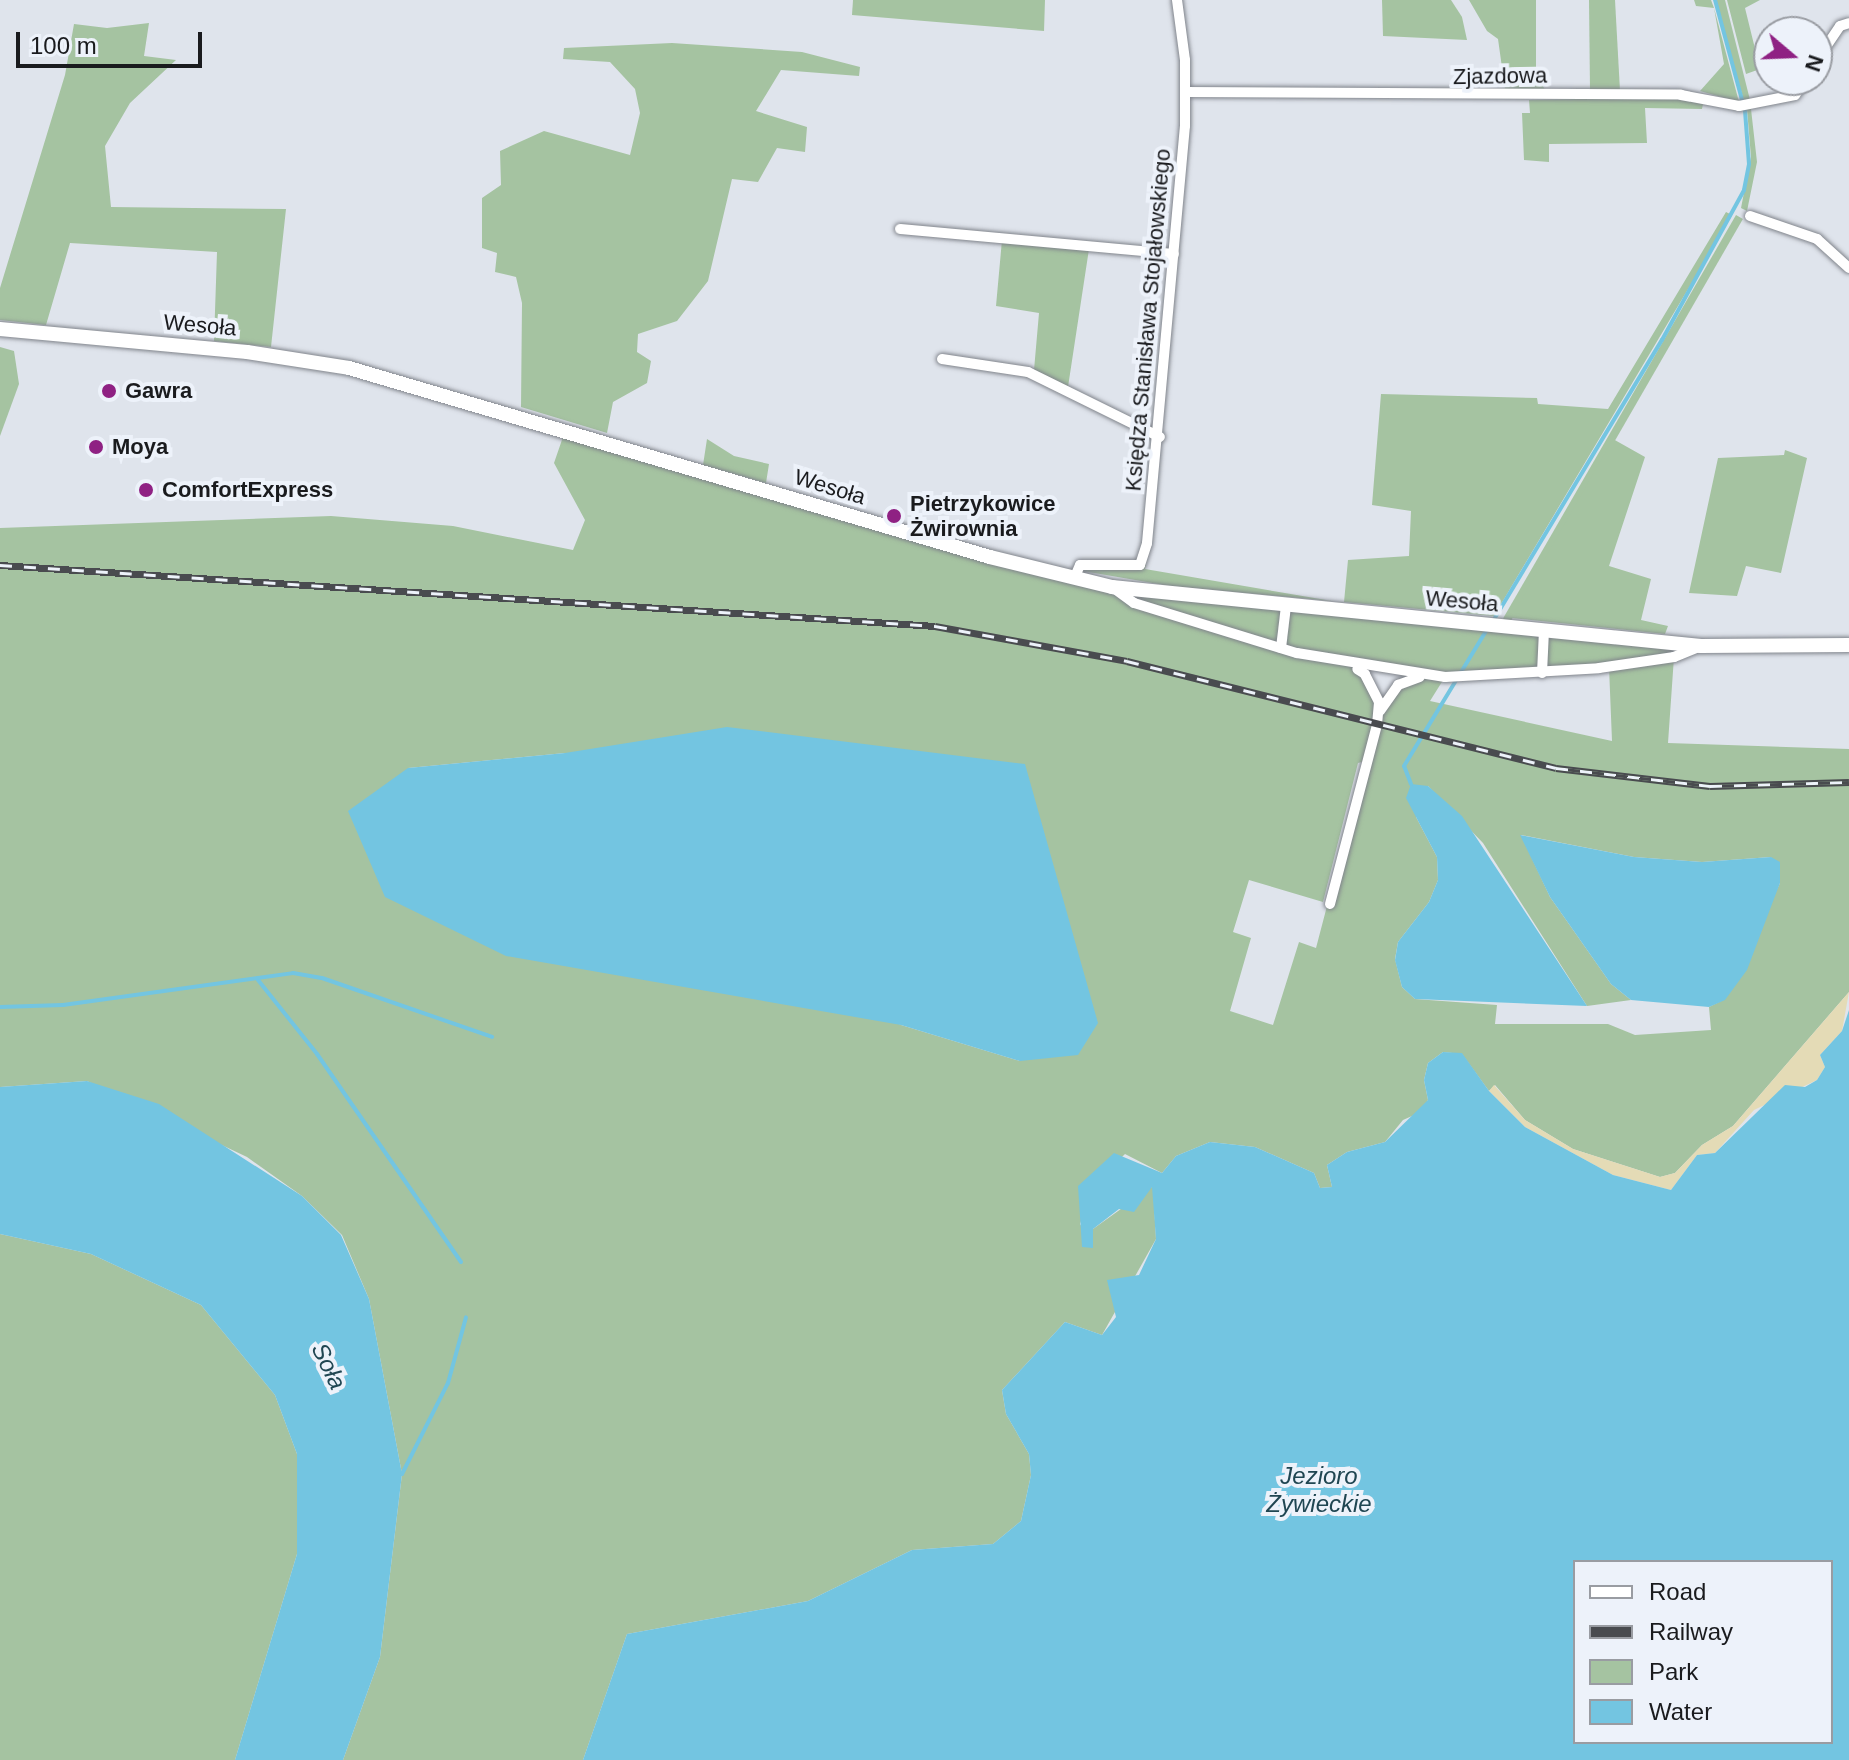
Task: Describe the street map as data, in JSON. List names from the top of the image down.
{
  "streets": {
    "main road": ["Wesoła"],
    "street": ["Zjazdowa", "Księdza Stanisława Stojałowskiego"]
  },
  "crossings": [
    ["Zjazdowa", "Księdza Stanisława Stojałowskiego"],
    ["Księdza Stanisława Stojałowskiego", "Wesoła"]
  ],
  "water": ["Soła", "Jezioro Żywieckie"],
  "places": [
    "Gawra",
    "Moya",
    "ComfortExpress",
    "Pietrzykowice Żwirownia"
  ],
  "legend": [
    "Road",
    "Railway",
    "Park",
    "Water"
  ],
  "scale_bar": "100 m",
  "north": "right"
}
